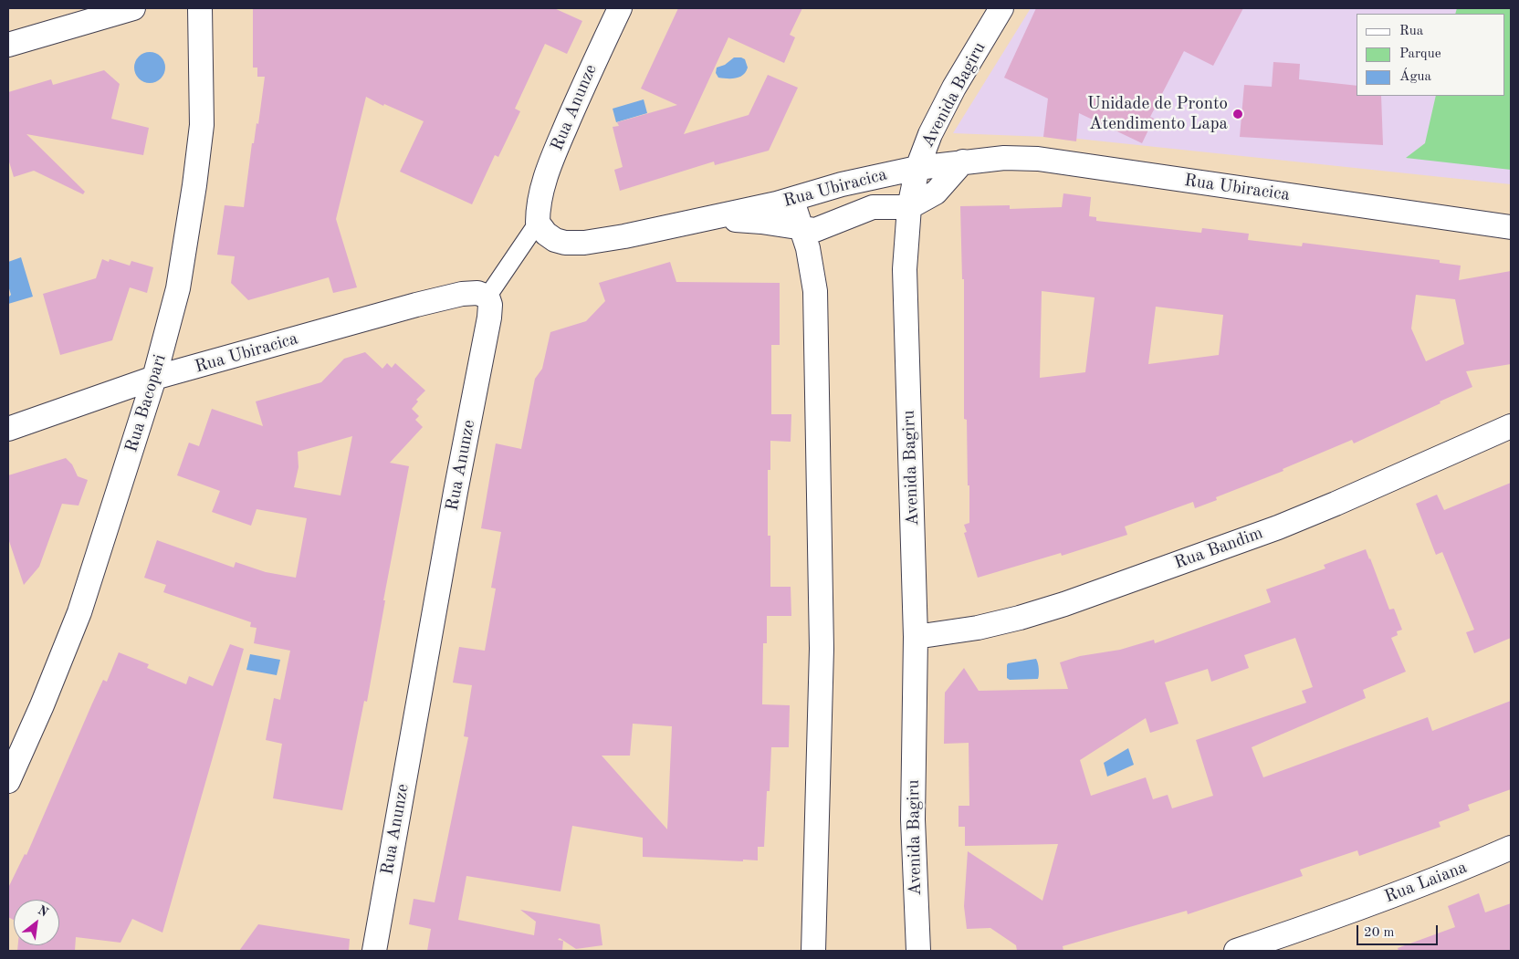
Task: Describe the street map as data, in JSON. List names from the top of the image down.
{
  "streets": {
    "street": [
      "Avenida Bagiru",
      "Rua Anunze",
      "Rua Ubiracica",
      "Rua Bacopari",
      "Rua Bandim",
      "Rua Laiana"
    ]
  },
  "crossings": [
    ["Avenida Bagiru", "Rua Ubiracica"],
    ["Avenida Bagiru", "Rua Bandim"],
    ["Rua Anunze", "Rua Ubiracica"],
    ["Rua Ubiracica", "Rua Bacopari"]
  ],
  "places": ["Unidade de Pronto Atendimento Lapa"],
  "legend": ["Rua", "Parque", "Água"],
  "scale_bar": "20 m",
  "north": "top right"
}
